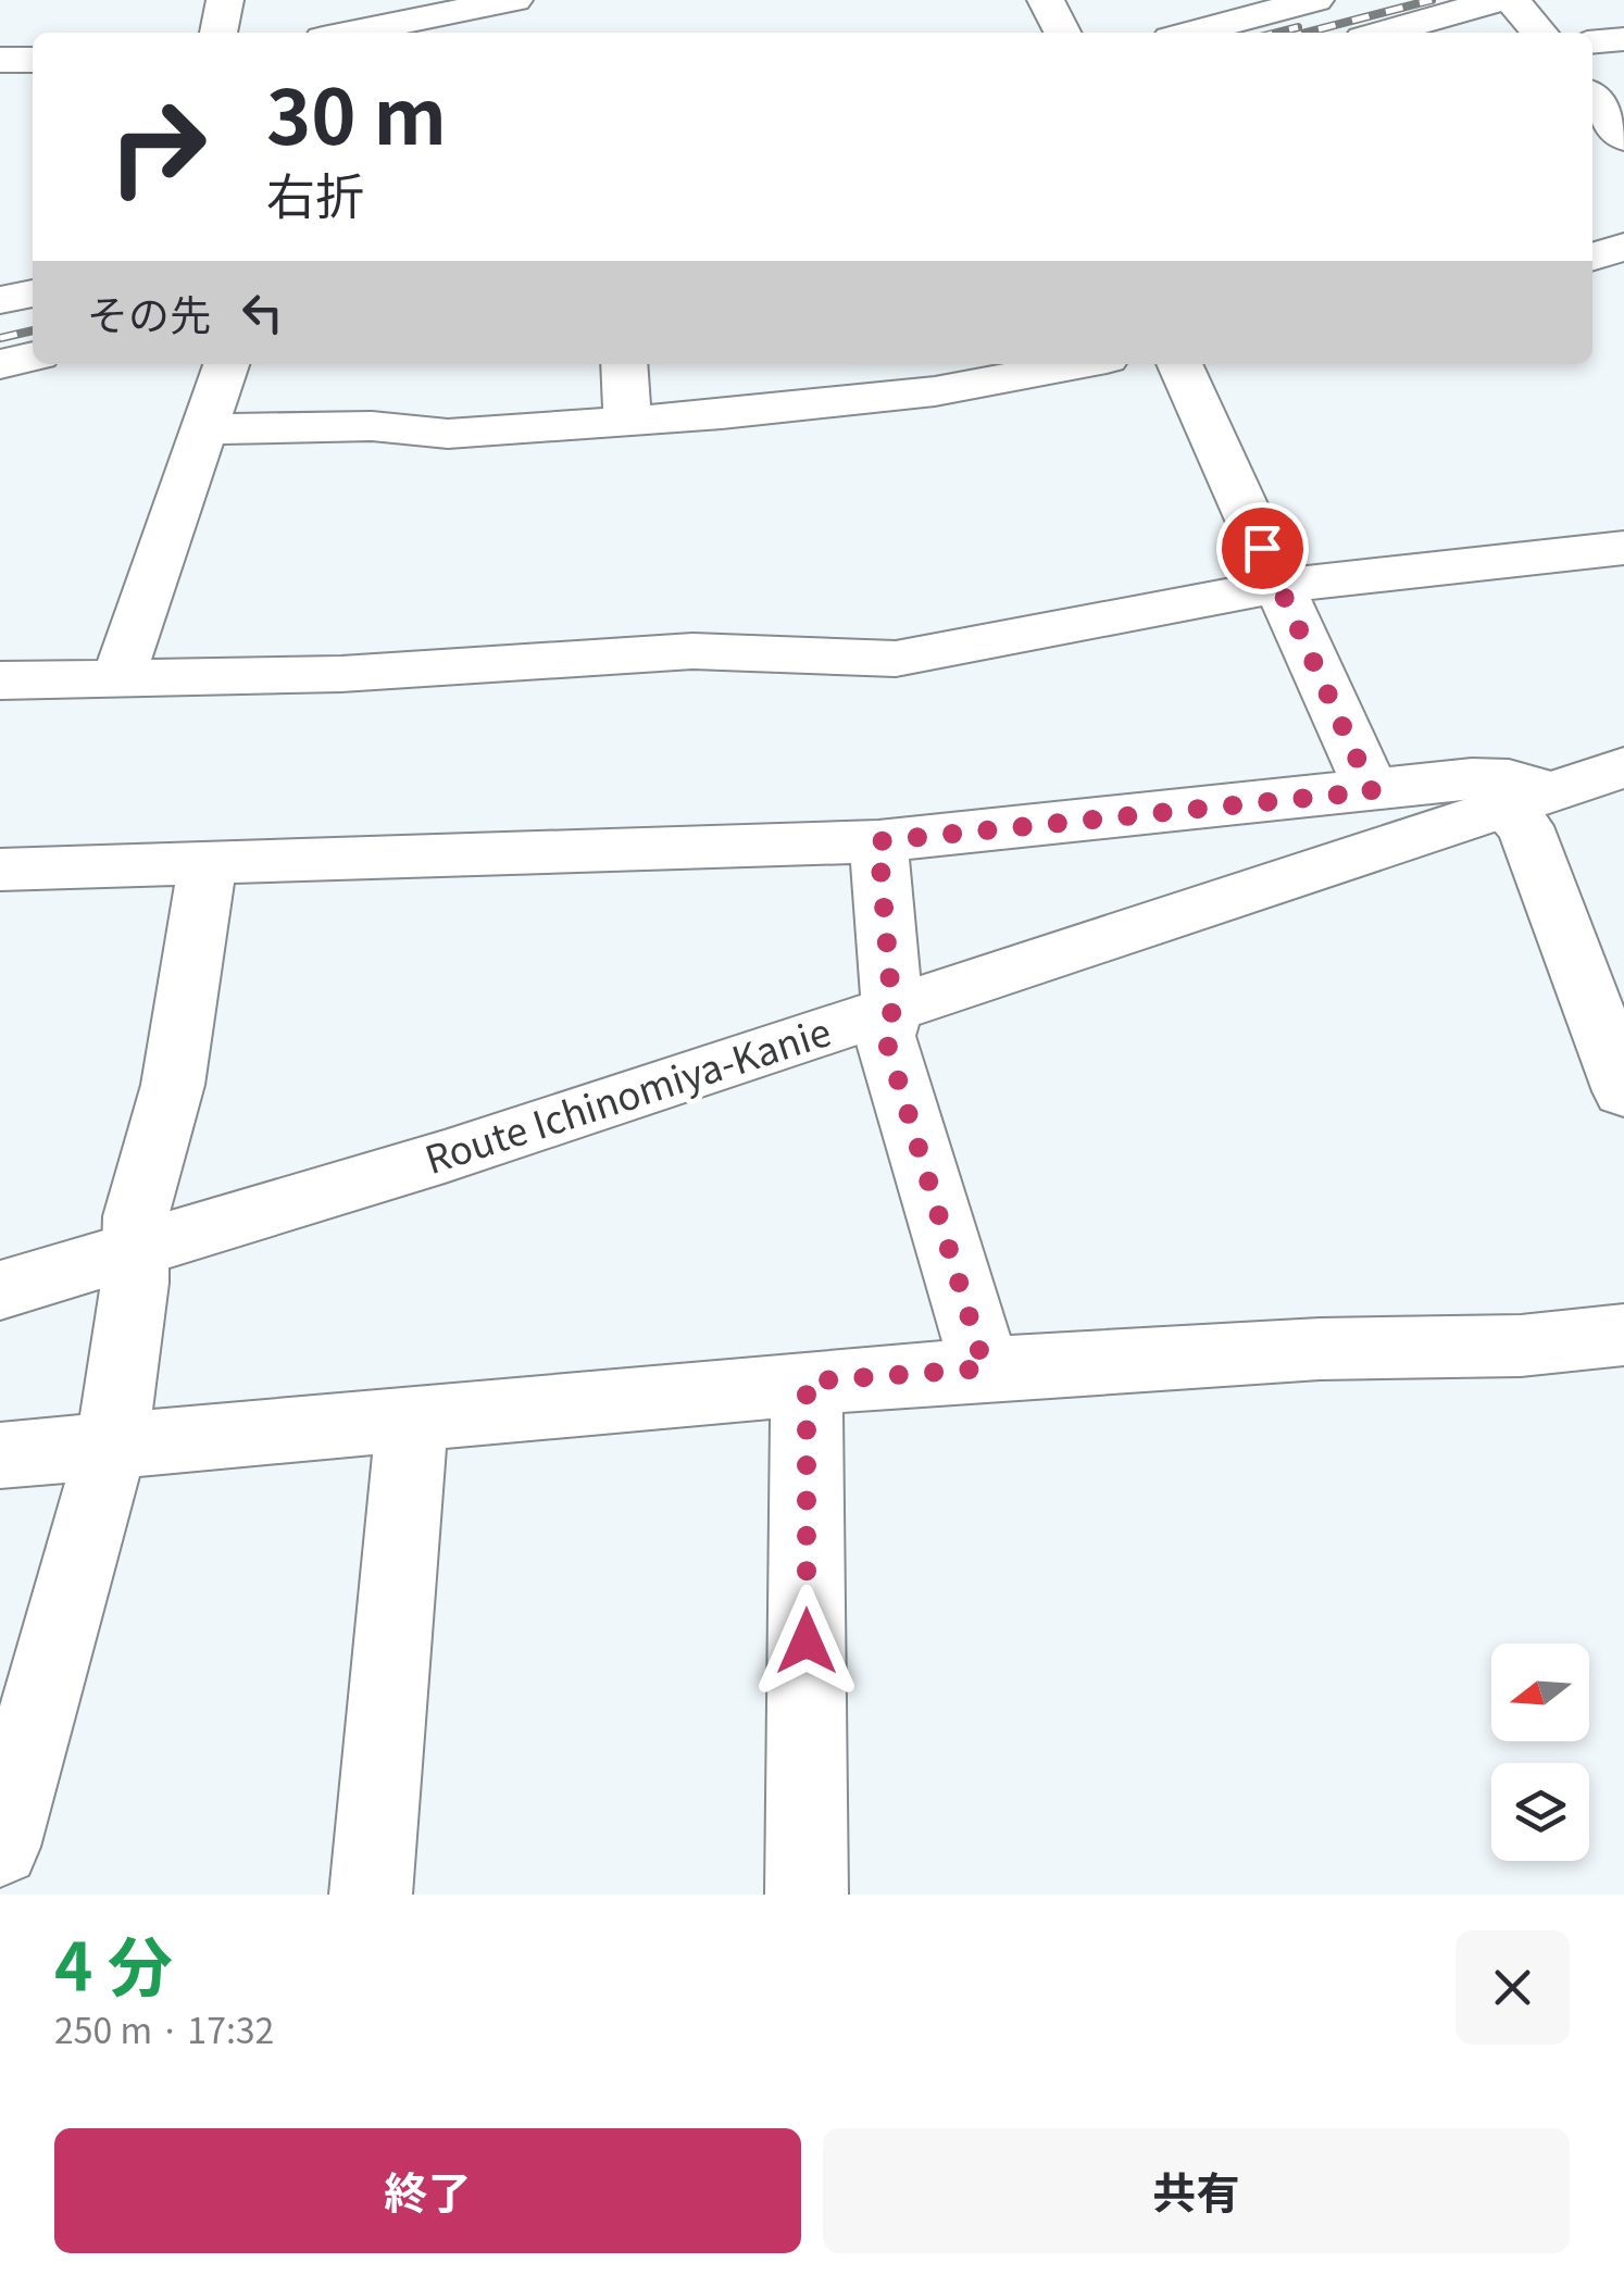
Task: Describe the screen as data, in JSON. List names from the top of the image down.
{
  "streets": {
    "street": ["Route Ichinomiya-Kanie"]
  },
  "north": "left",
  "page": {
    "turn": ["30 m", "右折"],
    "then": "その先",
    "heading": ["4 分", "250 m · 17:32"],
    "buttons": ["終了", "共有"]
  }
}
